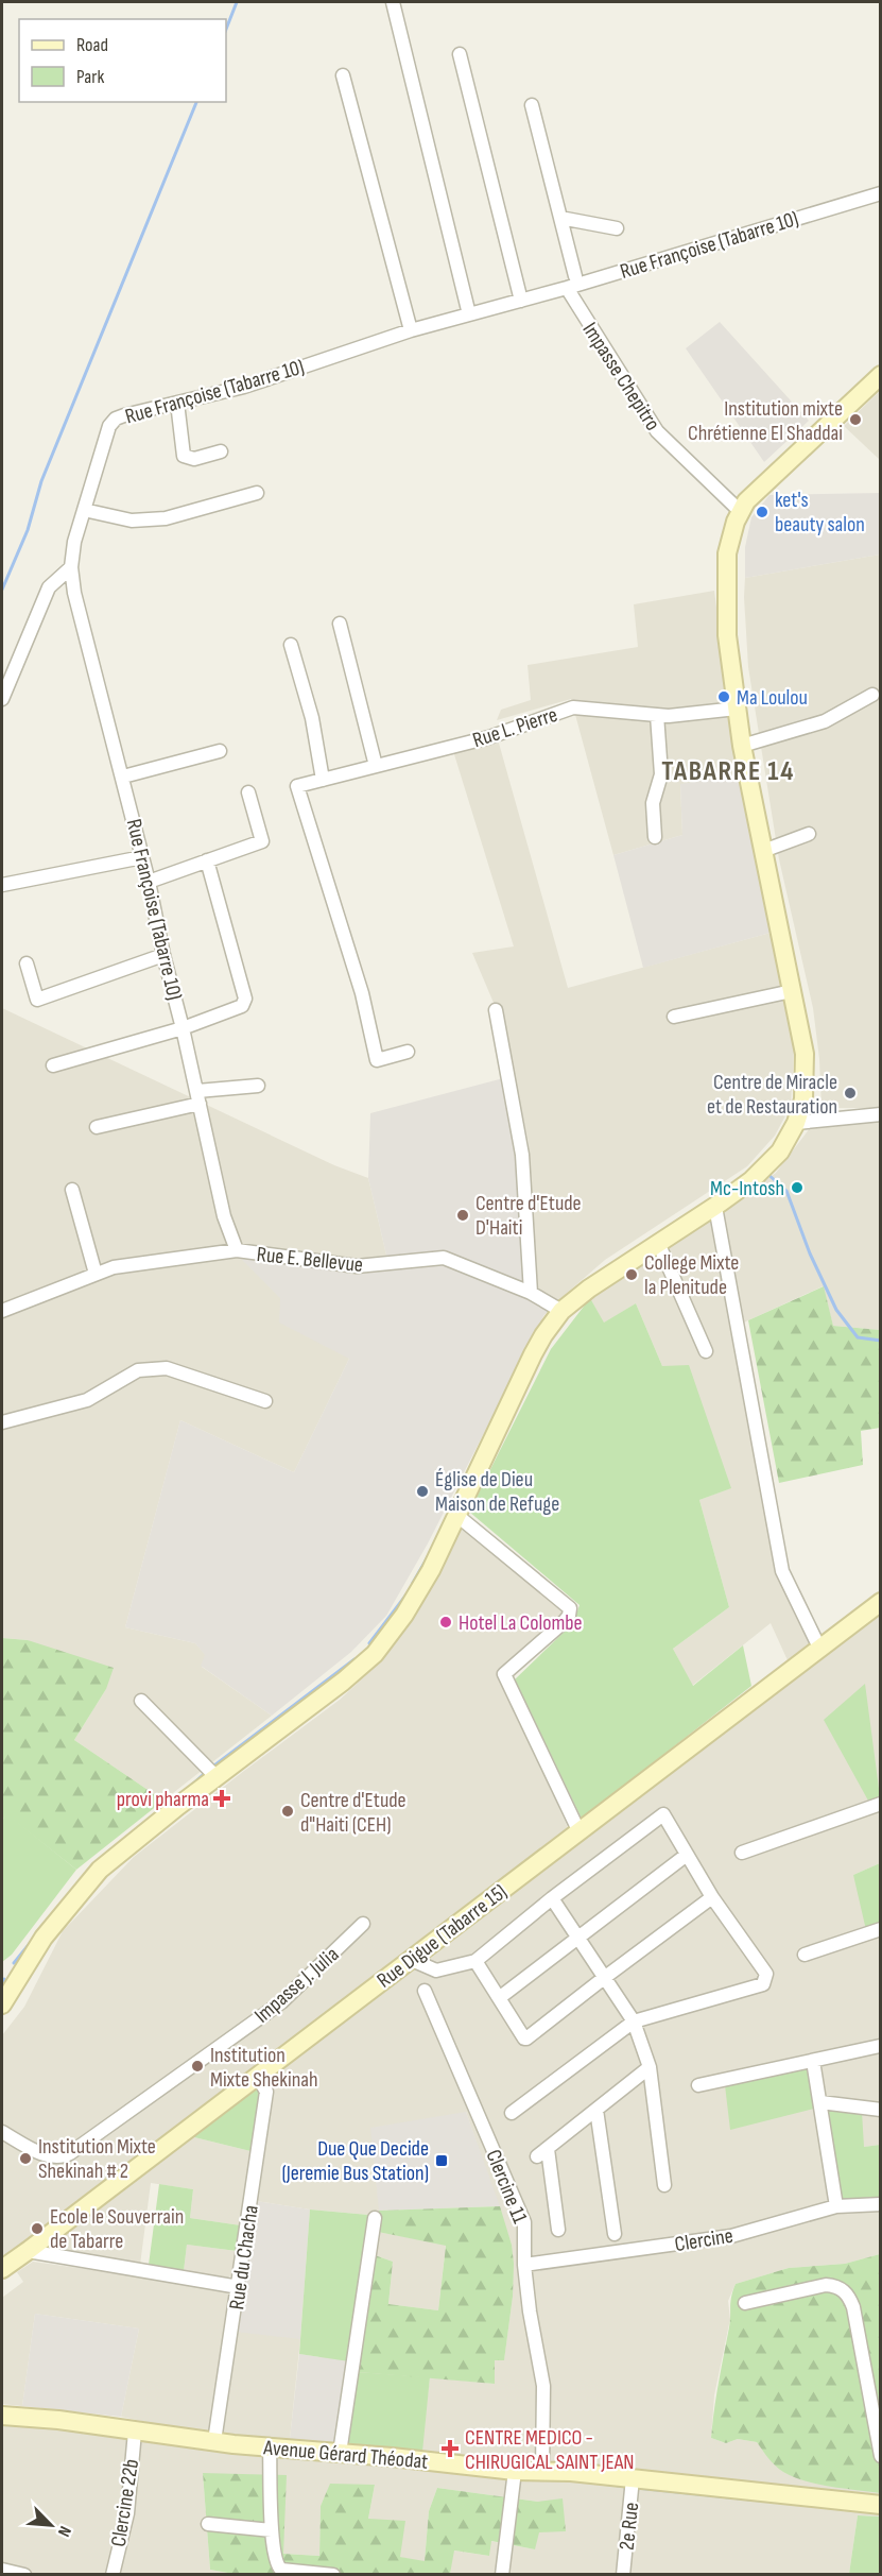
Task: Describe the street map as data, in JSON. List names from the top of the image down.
{
  "streets": {
    "main road": ["Rue Digue (Tabarre 15)", "Avenue Gérard Théodat"],
    "street": [
      "Rue Françoise (Tabarre 10)",
      "Impasse Chepitro",
      "Rue L. Pierre",
      "Rue E. Bellevue",
      "Impasse J. Julia",
      "Clercine 11",
      "Clercine",
      "Rue du Chacha",
      "Clercine 22b",
      "2e Rue"
    ]
  },
  "crossings": [
    ["Rue Françoise (Tabarre 10)", "Impasse Chepitro"],
    ["Rue Françoise (Tabarre 10)", "Rue E. Bellevue"],
    ["Rue Digue (Tabarre 15)", "Rue du Chacha"],
    ["Clercine 11", "Clercine"],
    ["Clercine 11", "Avenue Gérard Théodat"],
    ["Rue du Chacha", "Avenue Gérard Théodat"],
    ["Avenue Gérard Théodat", "Clercine 22b"],
    ["Avenue Gérard Théodat", "2e Rue"]
  ],
  "districts": ["TABARRE 14"],
  "places": {
    "other": [
      "Institution mixte Chrétienne El Shaddai",
      "ket's beauty salon",
      "Ma Loulou",
      "Centre de Miracle et de Restauration",
      "Mc-Intosh",
      "Centre d'Etude D'Haiti",
      "College Mixte la Plenitude",
      "Église de Dieu Maison de Refuge",
      "Hotel La Colombe",
      "Centre d'Etude d\"Haiti (CEH)",
      "Institution Mixte Shekinah",
      "Institution Mixte Shekinah # 2",
      "Ecole le Souverrain de Tabarre"
    ],
    "health": ["provi pharma", "CENTRE MEDICO - CHIRUGICAL SAINT JEAN"],
    "transit": ["Due Que Decide (Jeremie Bus Station)"]
  },
  "legend": ["Road", "Park"],
  "north": "bottom right"
}
